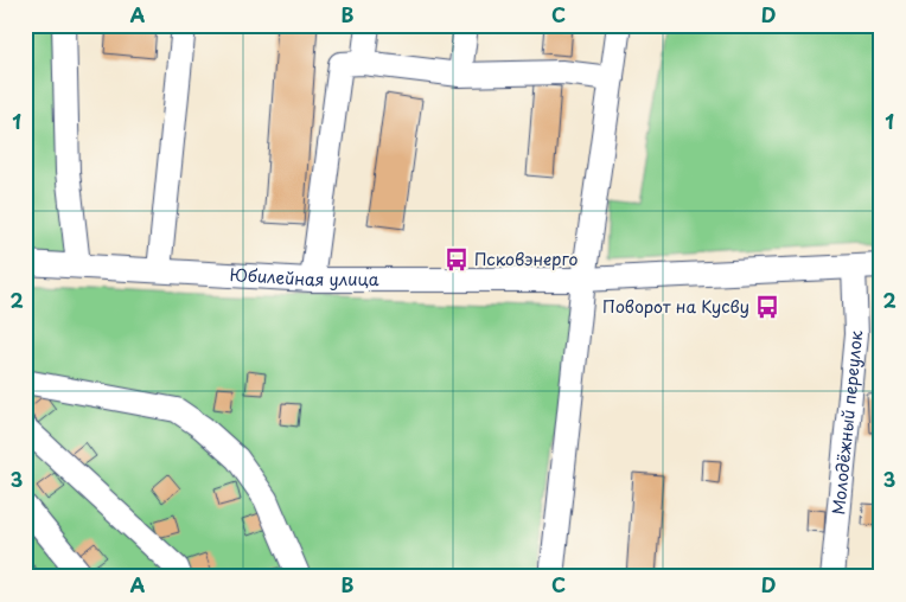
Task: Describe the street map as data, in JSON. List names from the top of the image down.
{
  "streets": {
    "street": ["Юбилейная улица", "Молодёжный переулок"]
  },
  "crossings": [
    ["Юбилейная улица", "Молодёжный переулок"]
  ],
  "places": {
    "bus stop": ["Псковэнерго", "Поворот на Кусву"]
  },
  "grid": {
    "columns": [
      "A",
      "B",
      "C",
      "D"
    ],
    "rows": ["1", "2", "3"]
  }
}
